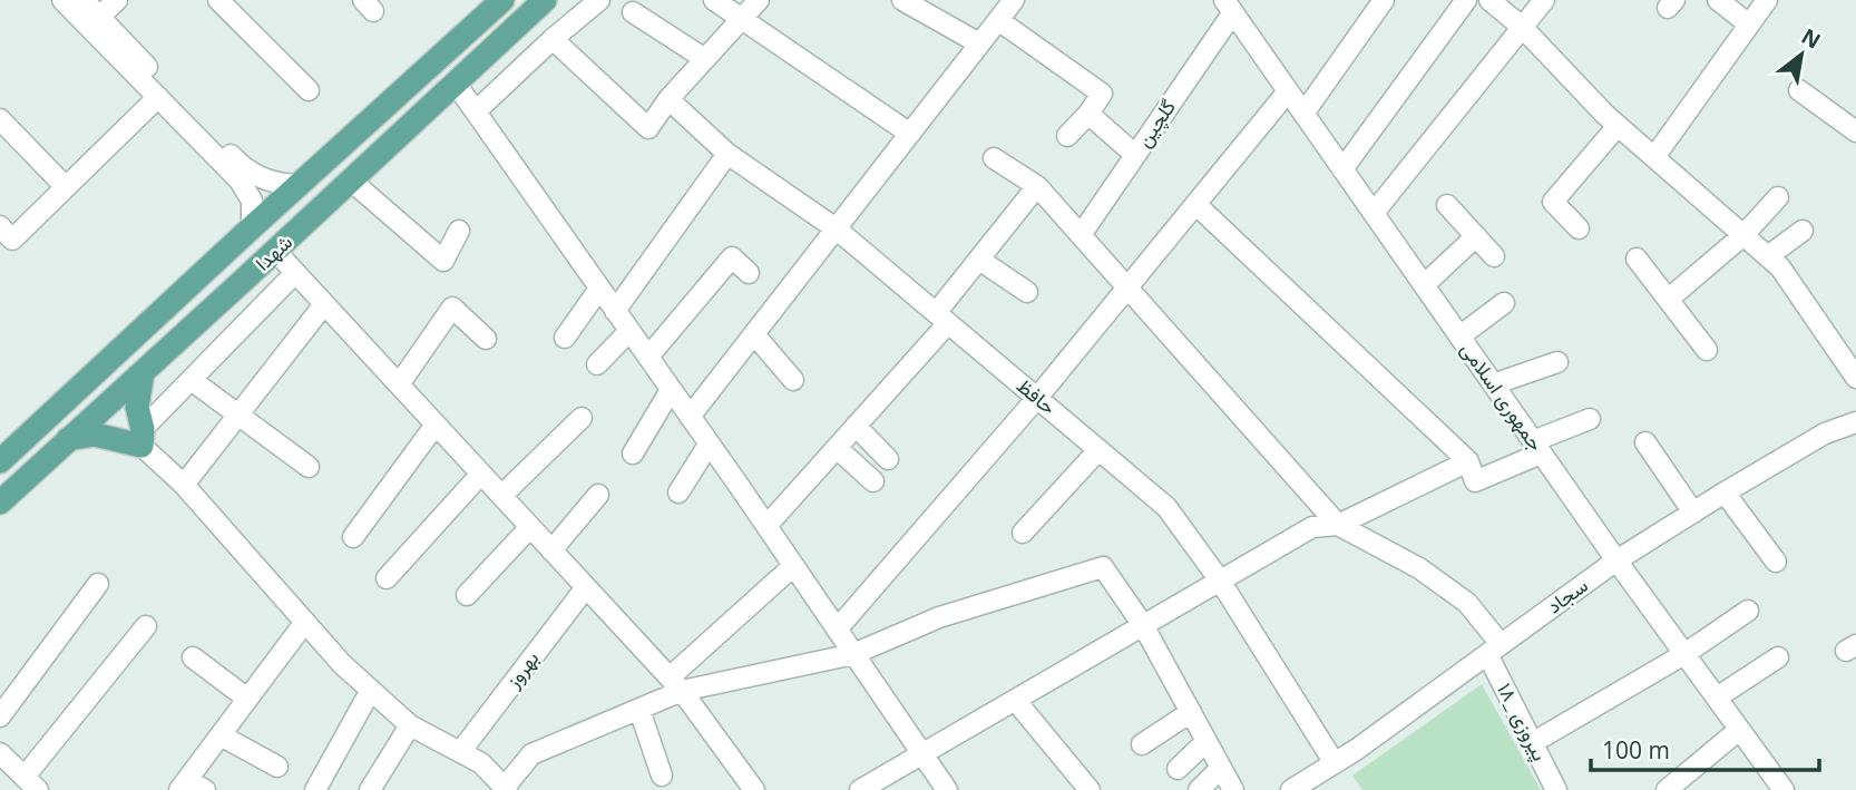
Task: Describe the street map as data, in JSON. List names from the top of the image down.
{
  "streets": {
    "main road": ["شهدا"],
    "street": [
      "گلچین",
      "حافظ",
      "جمهوری اسلامی",
      "سجاد",
      "بهروز",
      "پیروزی _۱۸"
    ]
  },
  "crossings": [
    ["گلچین", "جمهوری اسلامی"],
    ["حافظ", "سجاد"],
    ["جمهوری اسلامی", "سجاد"],
    ["سجاد", "پیروزی _۱۸"]
  ],
  "scale_bar": "100 m",
  "north": "top right"
}
